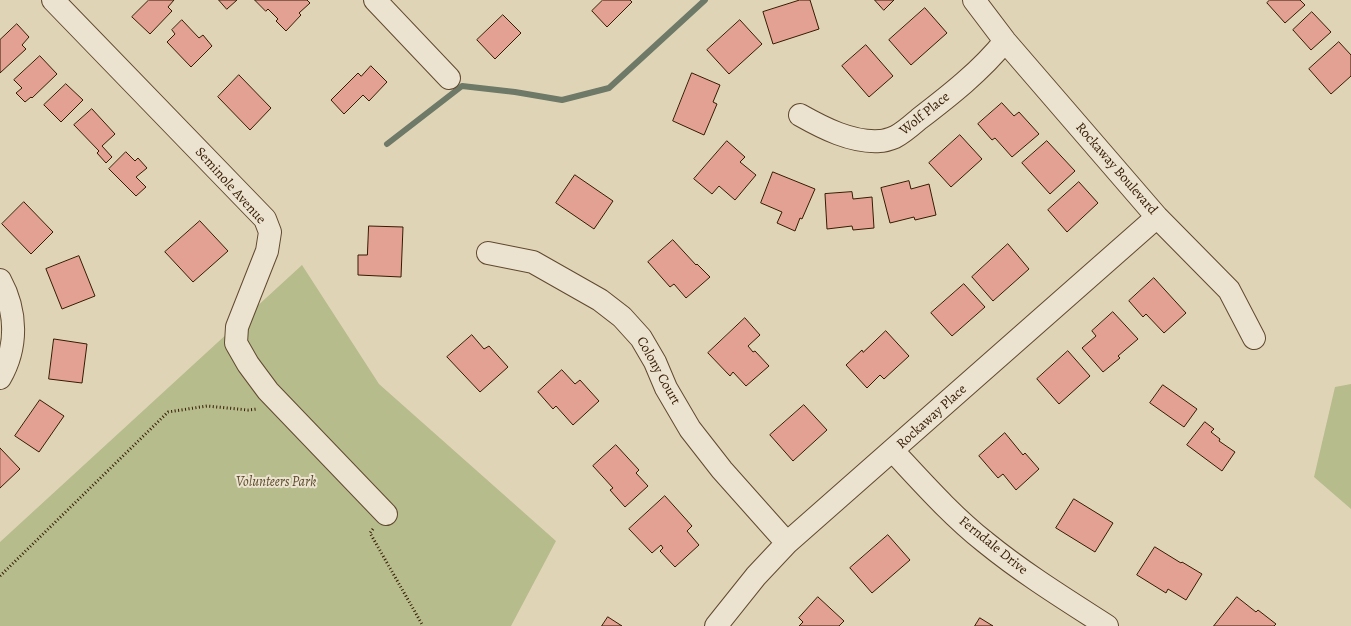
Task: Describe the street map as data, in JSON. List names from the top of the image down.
{
  "streets": {
    "street": [
      "Wolf Place",
      "Rockaway Boulevard",
      "Seminole Avenue",
      "Colony Court",
      "Rockaway Place",
      "Ferndale Drive"
    ]
  },
  "crossings": [
    ["Wolf Place", "Rockaway Boulevard"],
    ["Rockaway Boulevard", "Rockaway Place"],
    ["Colony Court", "Rockaway Place"],
    ["Rockaway Place", "Ferndale Drive"]
  ],
  "parks": ["Volunteers Park"]
}
